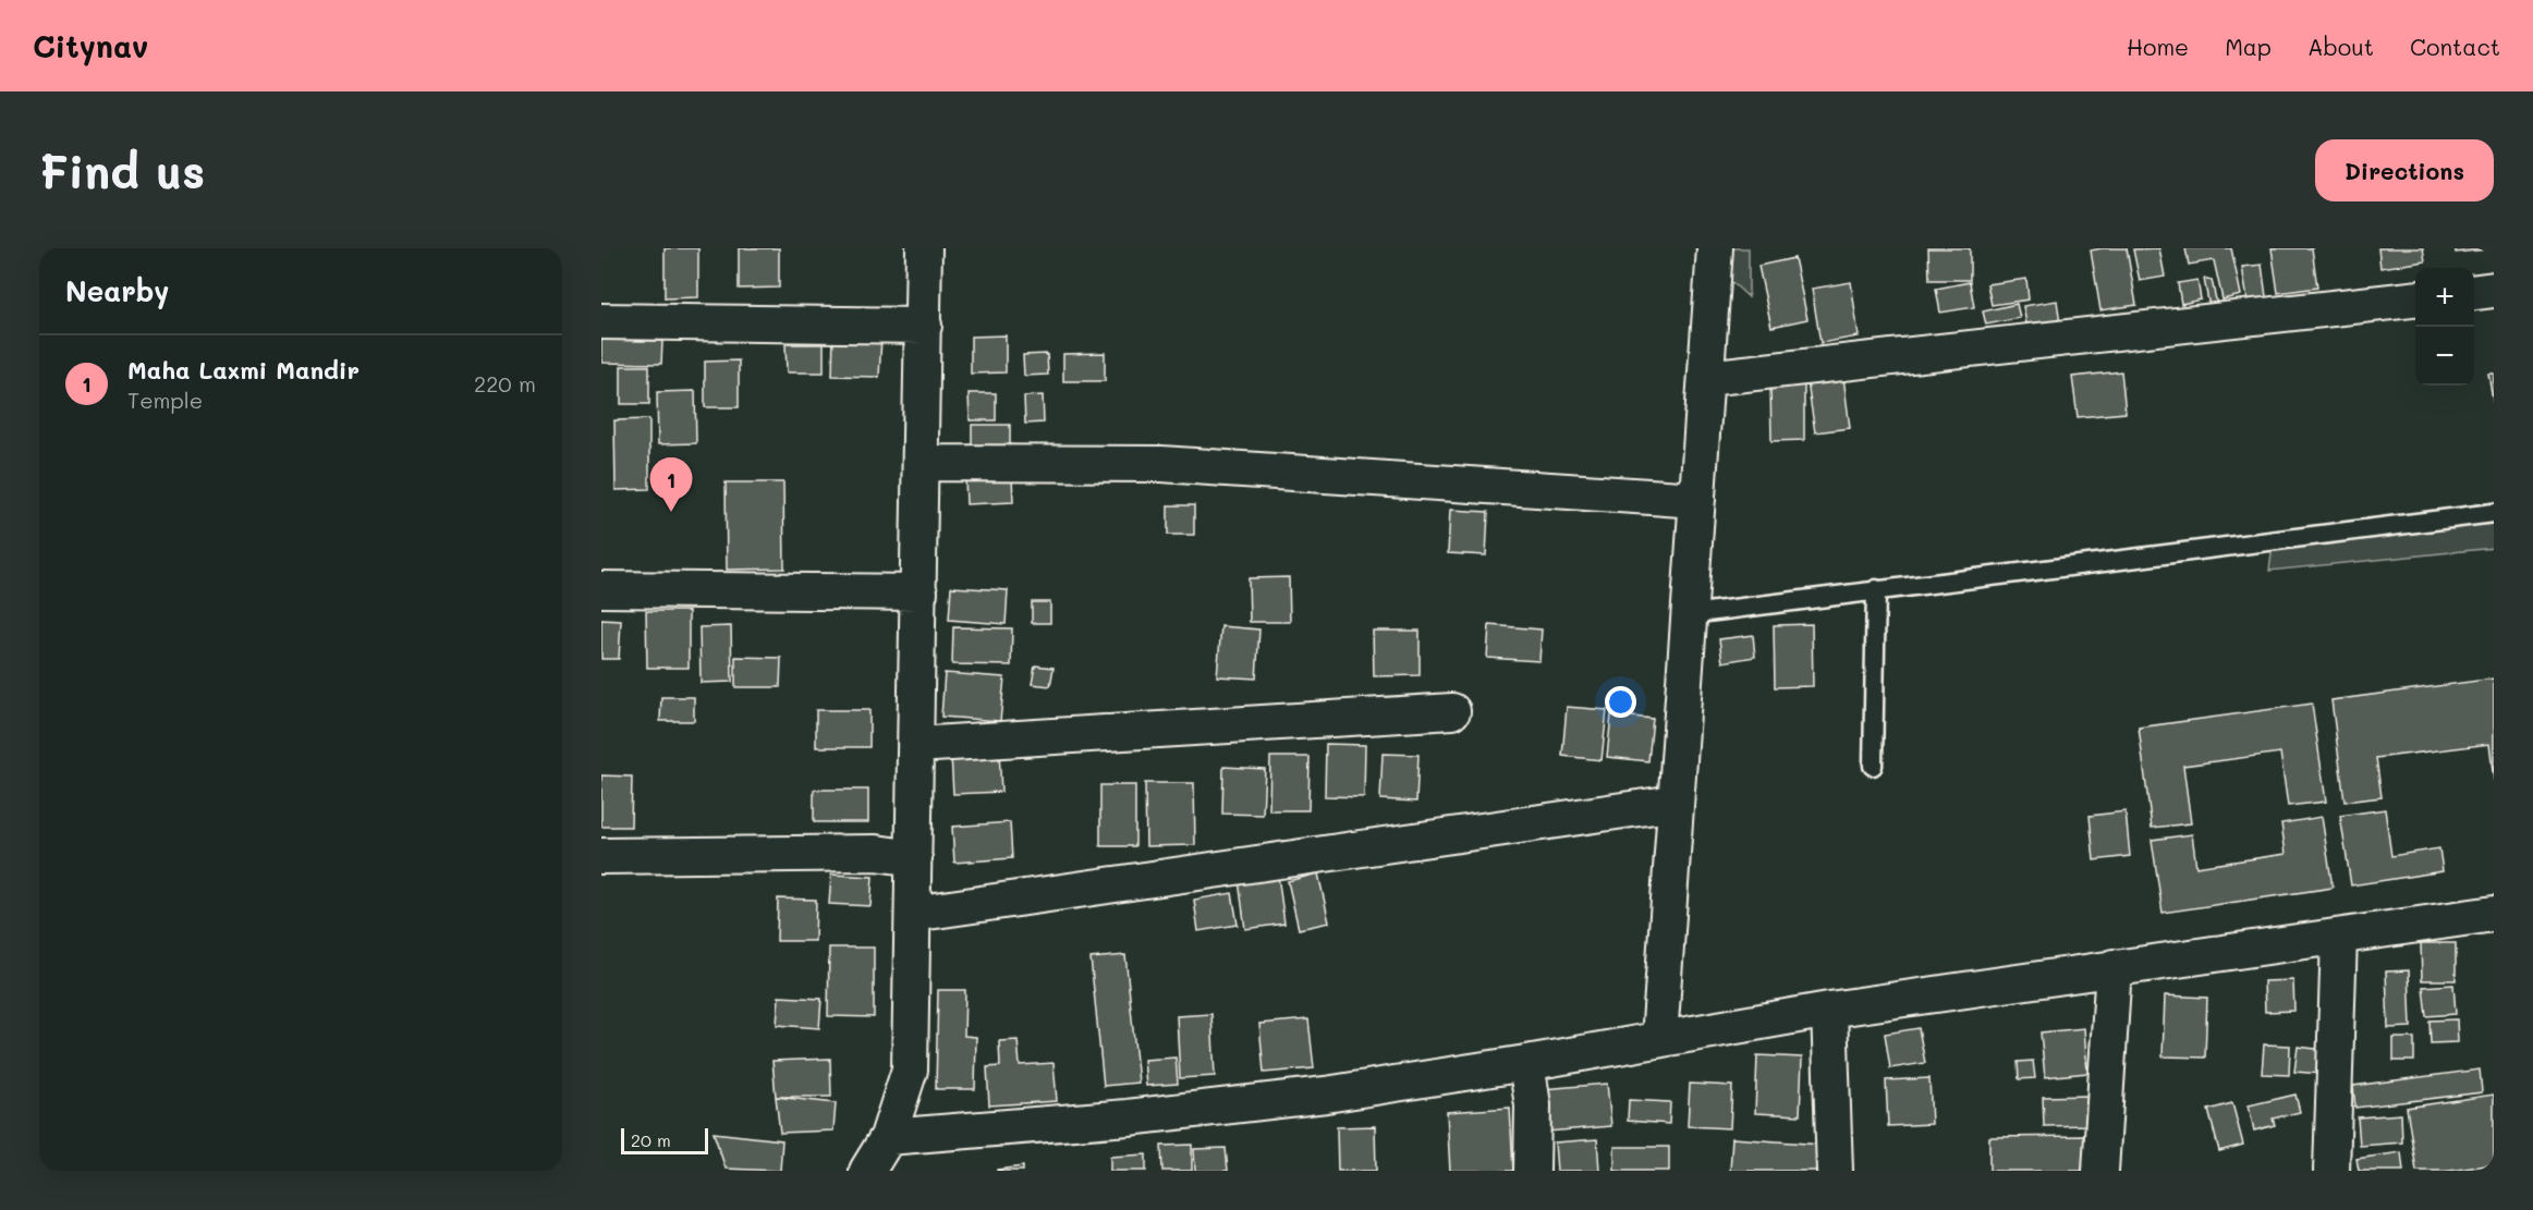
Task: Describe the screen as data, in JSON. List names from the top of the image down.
{
  "scale_bar": "20 m",
  "page": {
    "header": "Citynav",
    "nav": [
      "Home",
      "Map",
      "About",
      "Contact"
    ],
    "buttons": "Directions",
    "title": "Find us",
    "heading": "Nearby",
    "map_buttons": ["+", "−"],
    "list": [
      {
        "mark": "1",
        "name": "Maha Laxmi Mandir",
        "note": "Temple",
        "value": "220 m"
      }
    ],
    "pins": "1",
    "scale": "20 m"
  }
}
